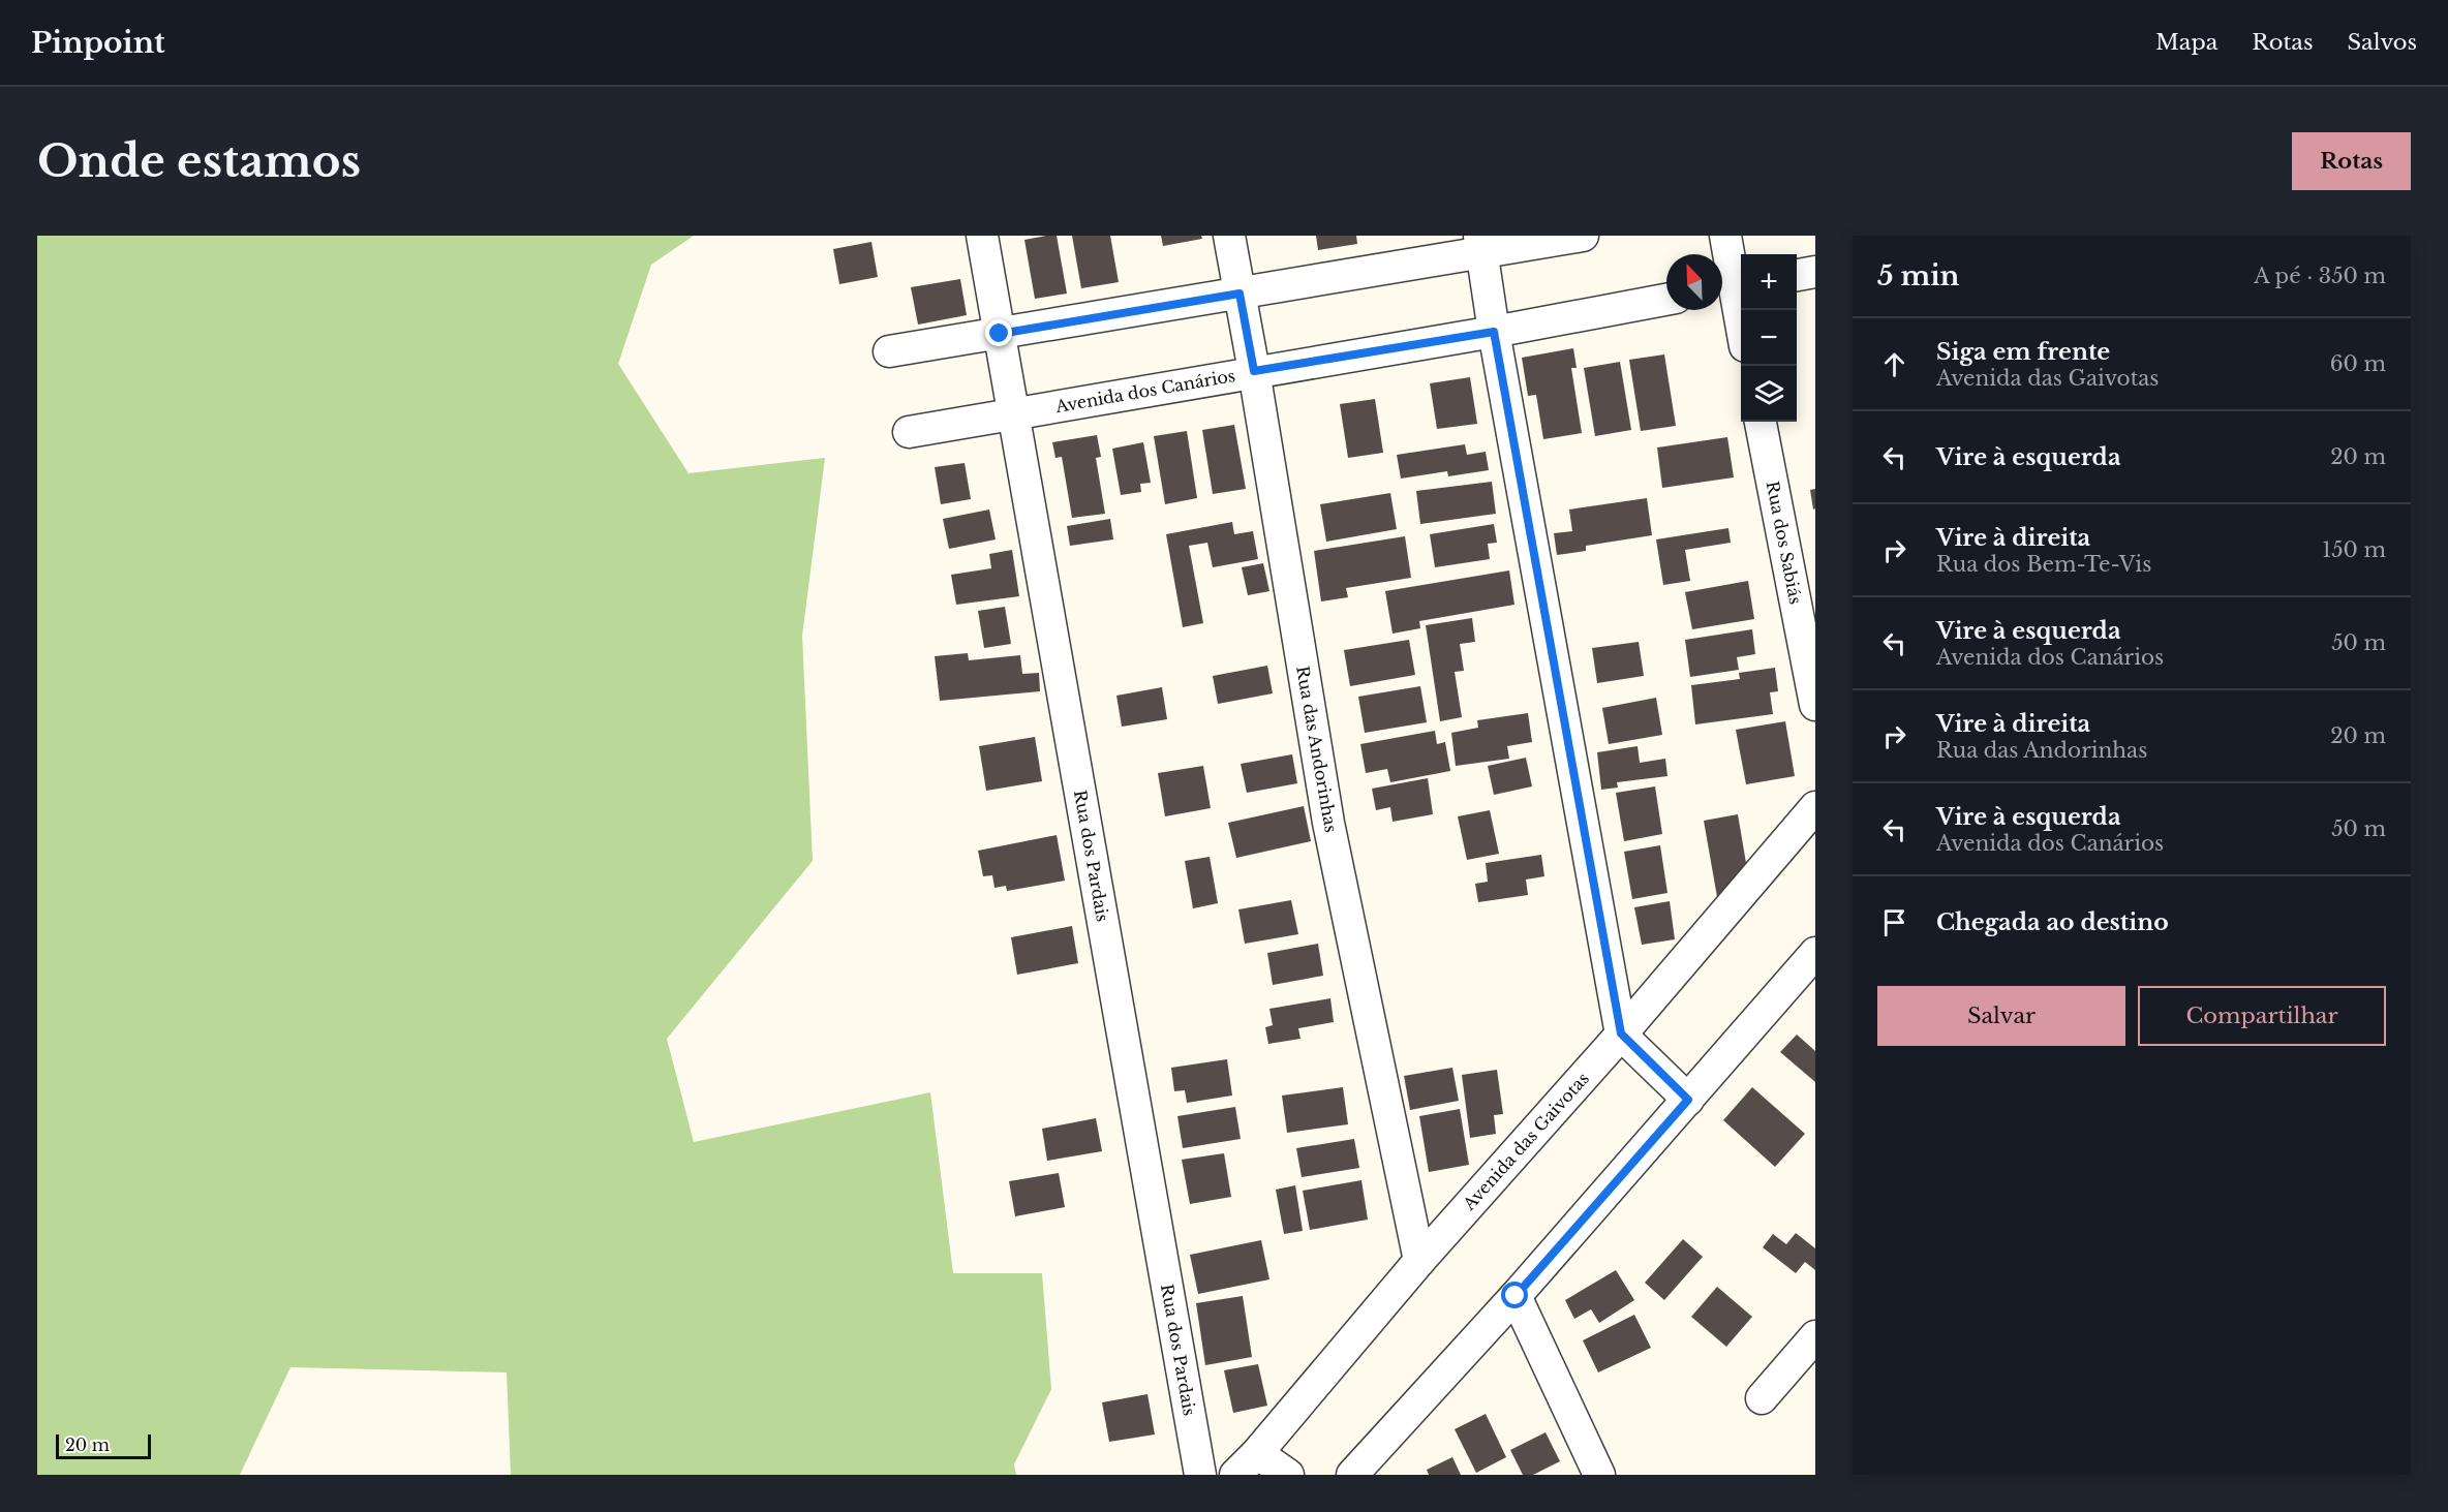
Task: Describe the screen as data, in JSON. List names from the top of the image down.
{
  "streets": {
    "street": [
      "Avenida dos Canários",
      "Rua dos Sabiás",
      "Rua das Andorinhas",
      "Rua dos Pardais",
      "Avenida das Gaivotas"
    ]
  },
  "crossings": [
    ["Avenida dos Canários", "Rua das Andorinhas"],
    ["Avenida dos Canários", "Rua dos Pardais"],
    ["Rua das Andorinhas", "Avenida das Gaivotas"]
  ],
  "scale_bar": "20 m",
  "north": "top left",
  "page": {
    "header": "Pinpoint",
    "nav": ["Mapa", "Rotas", "Salvos"],
    "buttons": [
      "Rotas",
      ["Salvar", "Compartilhar"]
    ],
    "title": "Onde estamos",
    "heading": ["5 min", "A pé · 350 m"],
    "map_buttons": ["+", "−"],
    "list": [
      ["Siga em frente", "Avenida das Gaivotas", "60 m"],
      ["Vire à esquerda", "20 m"],
      ["Vire à direita", "Rua dos Bem-Te-Vis", "150 m"],
      ["Vire à esquerda", "Avenida dos Canários", "50 m"],
      ["Vire à direita", "Rua das Andorinhas", "20 m"],
      ["Vire à esquerda", "Avenida dos Canários", "50 m"],
      "Chegada ao destino"
    ],
    "scale": "20 m"
  }
}
